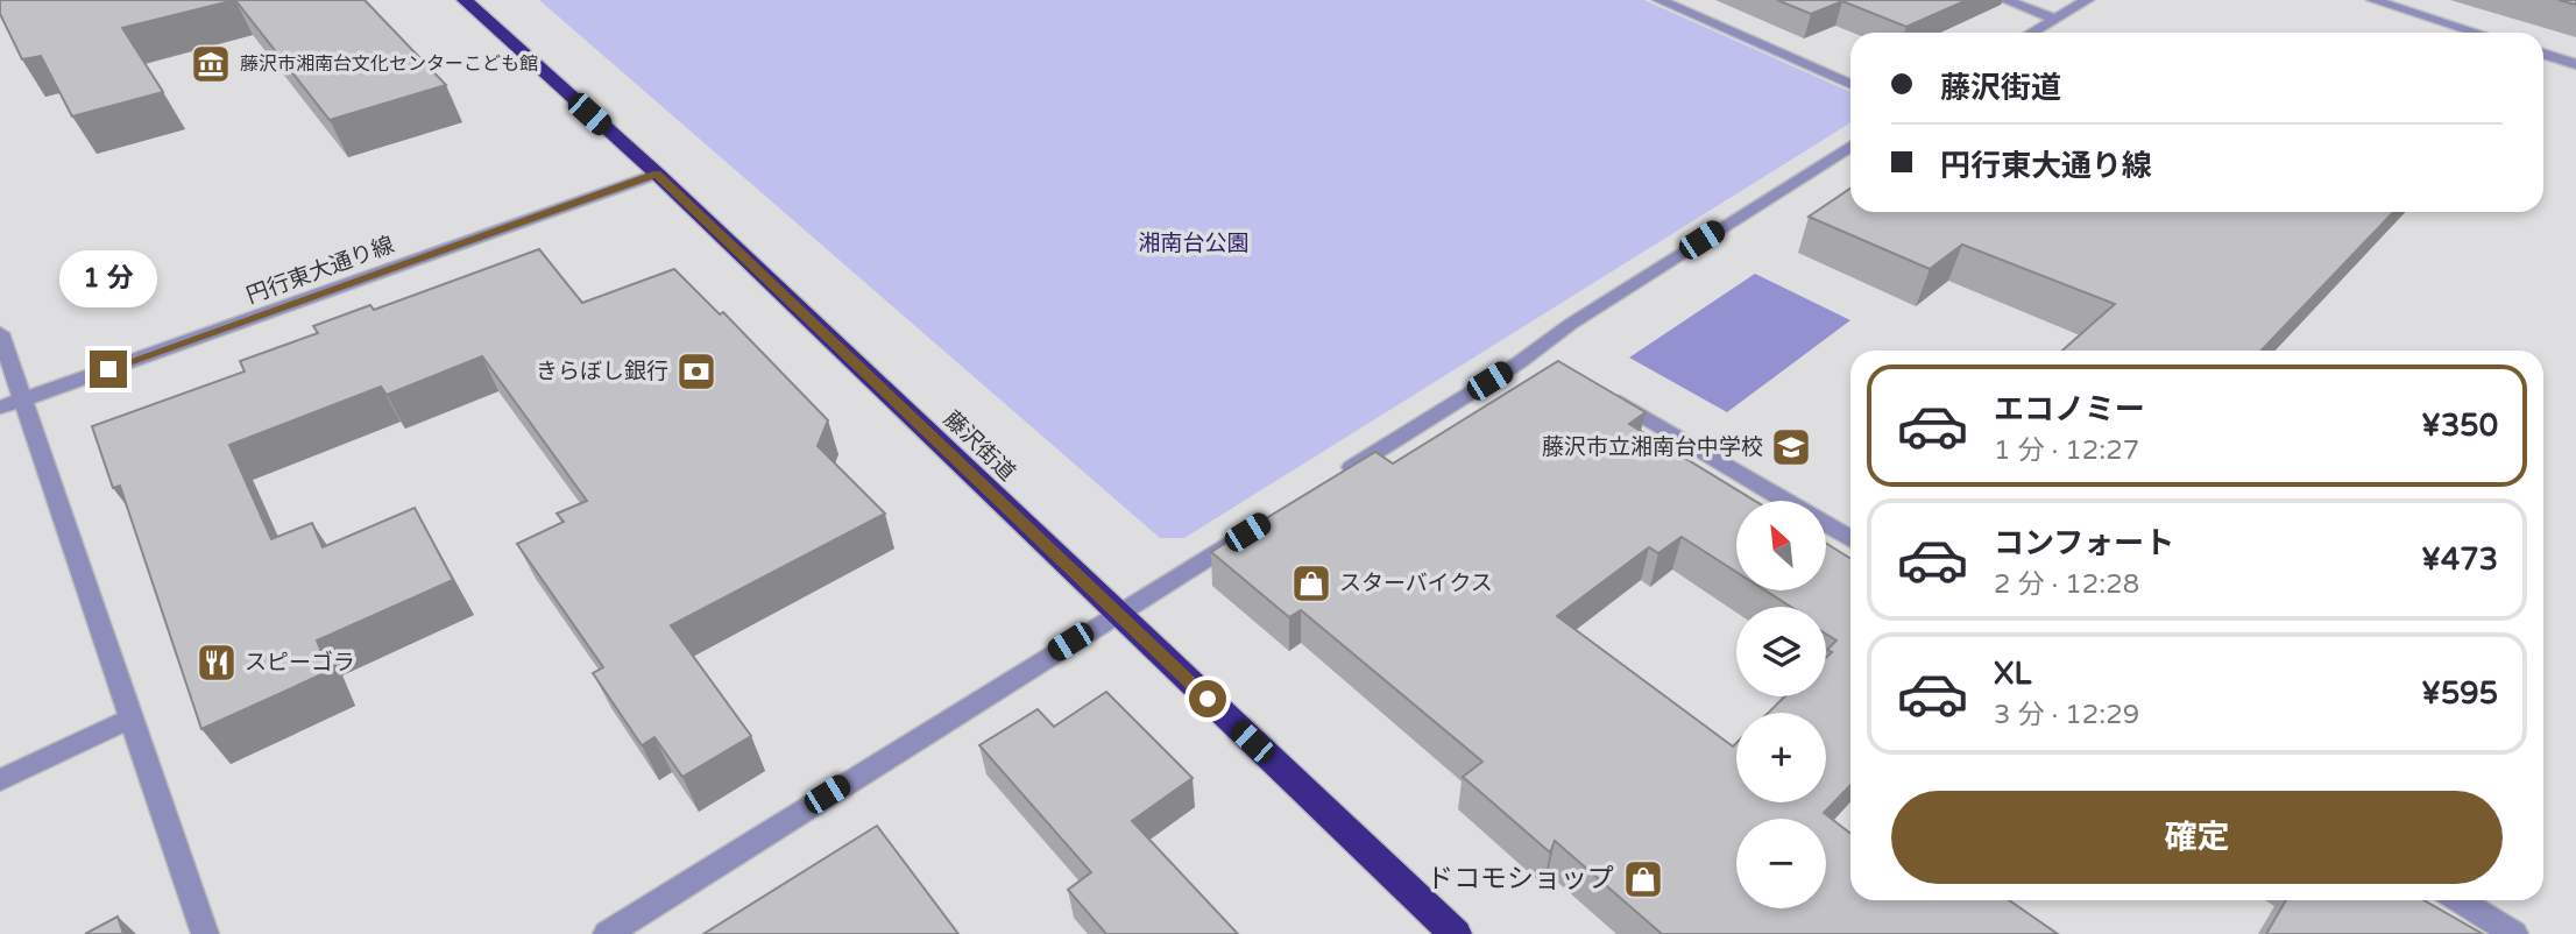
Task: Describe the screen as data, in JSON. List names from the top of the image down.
{
  "streets": {
    "highway": ["藤沢街道"],
    "street": ["円行東大通り線"]
  },
  "crossings": [
    ["円行東大通り線", "藤沢街道"]
  ],
  "parks": ["湘南台公園"],
  "places": {
    "museum": ["藤沢市湘南台文化センターこども館"],
    "bank": ["きらぼし銀行"],
    "school or university": ["藤沢市立湘南台中学校"],
    "shop": ["スターバイクス", "ドコモショップ"],
    "restaurant": ["スピーゴラ"]
  },
  "north": "top left",
  "page": {
    "banner": ["藤沢街道", "円行東大通り線"],
    "bubble": "1 分",
    "list": [
      {
        "name": "エコノミー",
        "note": "1 分 · 12:27",
        "value": "¥350"
      },
      {
        "name": "コンフォート",
        "note": "2 分 · 12:28",
        "value": "¥473"
      },
      {
        "name": "XL",
        "note": "3 分 · 12:29",
        "value": "¥595"
      }
    ],
    "map_buttons": ["+", "−"],
    "buttons": "確定"
  }
}
